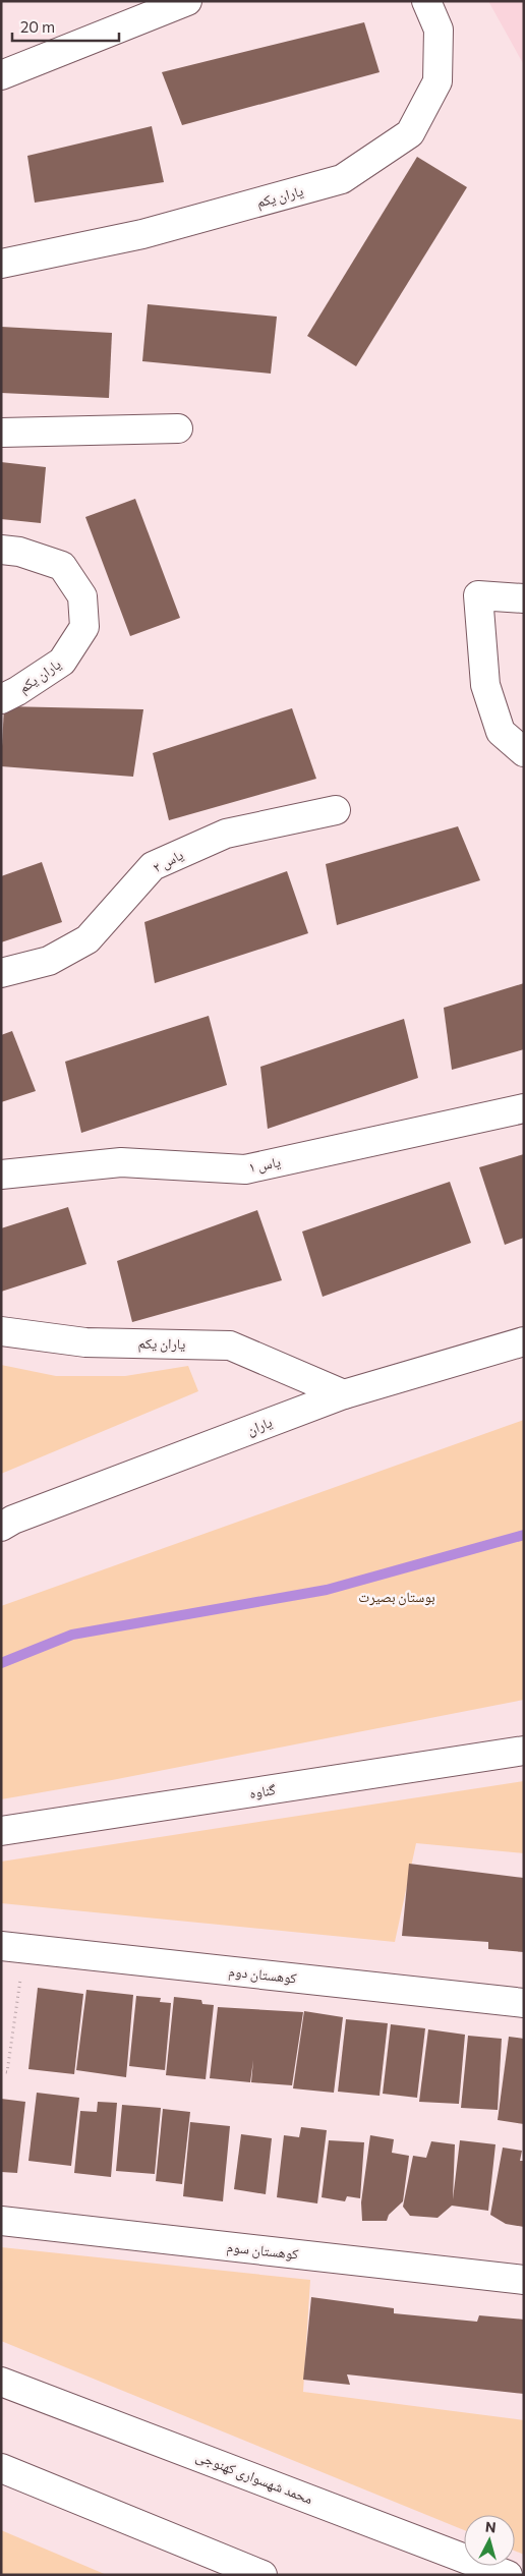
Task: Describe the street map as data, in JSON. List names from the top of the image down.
{
  "streets": {
    "street": [
      "یاران یکم",
      "یاس ۲",
      "یاس ۱",
      "یاران",
      "گناوه",
      "کوهستان دوم",
      "کوهستان سوم",
      "محمد شهسواری کهنوجی"
    ]
  },
  "crossings": [
    ["یاران یکم", "یاران"]
  ],
  "parks": ["بوستان بصیرت"],
  "scale_bar": "20 m",
  "north": "top"
}
